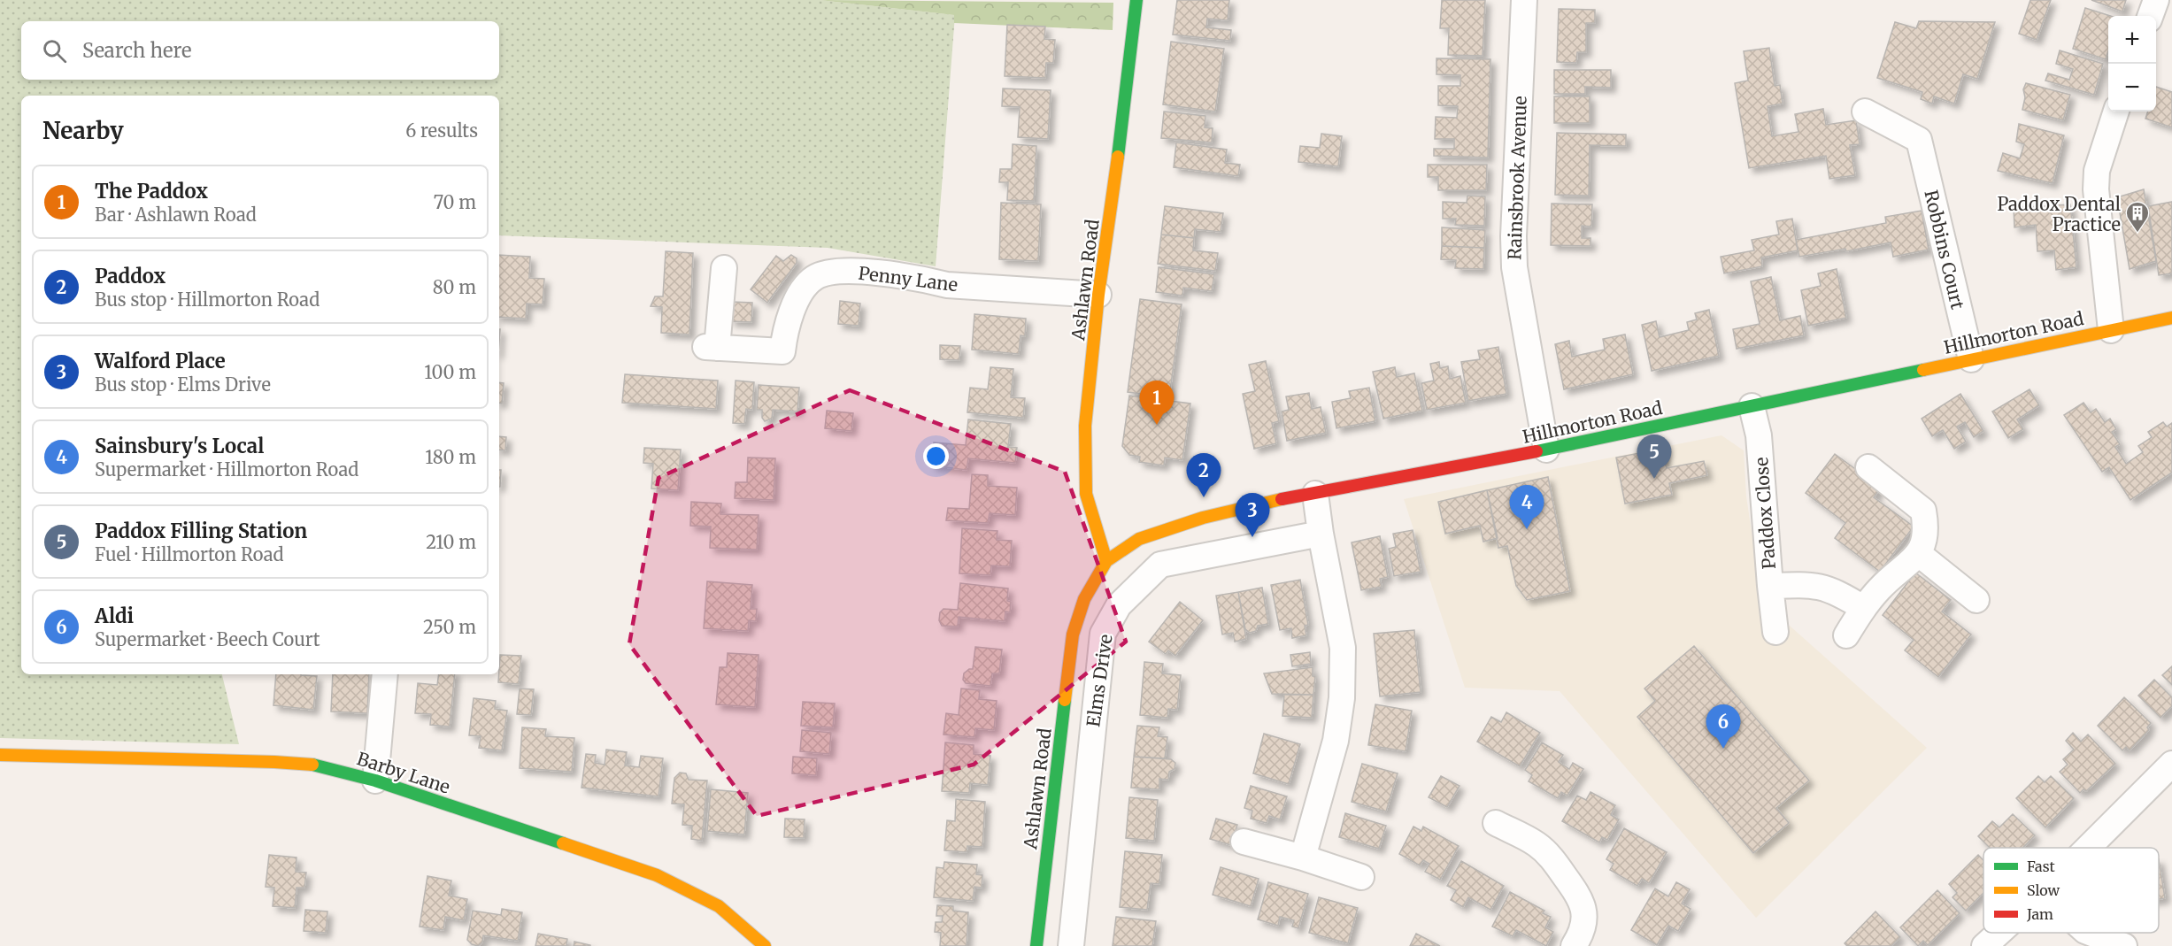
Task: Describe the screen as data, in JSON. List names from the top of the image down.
{
  "streets": {
    "main road": ["Ashlawn Road", "Hillmorton Road", "Barby Lane"],
    "street": [
      "Rainsbrook Avenue",
      "Robbins Court",
      "Penny Lane",
      "Paddox Close",
      "Elms Drive"
    ]
  },
  "crossings": [
    ["Rainsbrook Avenue", "Hillmorton Road"],
    ["Robbins Court", "Hillmorton Road"],
    ["Penny Lane", "Ashlawn Road"],
    ["Ashlawn Road", "Hillmorton Road"],
    ["Hillmorton Road", "Paddox Close"]
  ],
  "places": {
    "building": ["Paddox Dental Practice"]
  },
  "legend": ["Fast", "Slow", "Jam"],
  "page": {
    "map_buttons": ["+", "−"],
    "search": "Search here",
    "heading": ["Nearby", "6 results"],
    "list": [
      {
        "mark": "1",
        "name": "The Paddox",
        "note": "Bar · Ashlawn Road",
        "value": "70 m"
      },
      {
        "mark": "2",
        "name": "Paddox",
        "note": "Bus stop · Hillmorton Road",
        "value": "80 m"
      },
      {
        "mark": "3",
        "name": "Walford Place",
        "note": "Bus stop · Elms Drive",
        "value": "100 m"
      },
      {
        "mark": "4",
        "name": "Sainsbury's Local",
        "note": "Supermarket · Hillmorton Road",
        "value": "180 m"
      },
      {
        "mark": "5",
        "name": "Paddox Filling Station",
        "note": "Fuel · Hillmorton Road",
        "value": "210 m"
      },
      {
        "mark": "6",
        "name": "Aldi",
        "note": "Supermarket · Beech Court",
        "value": "250 m"
      }
    ],
    "pins": [
      "1",
      "5",
      "2",
      "4",
      "3",
      "6"
    ]
  }
}
